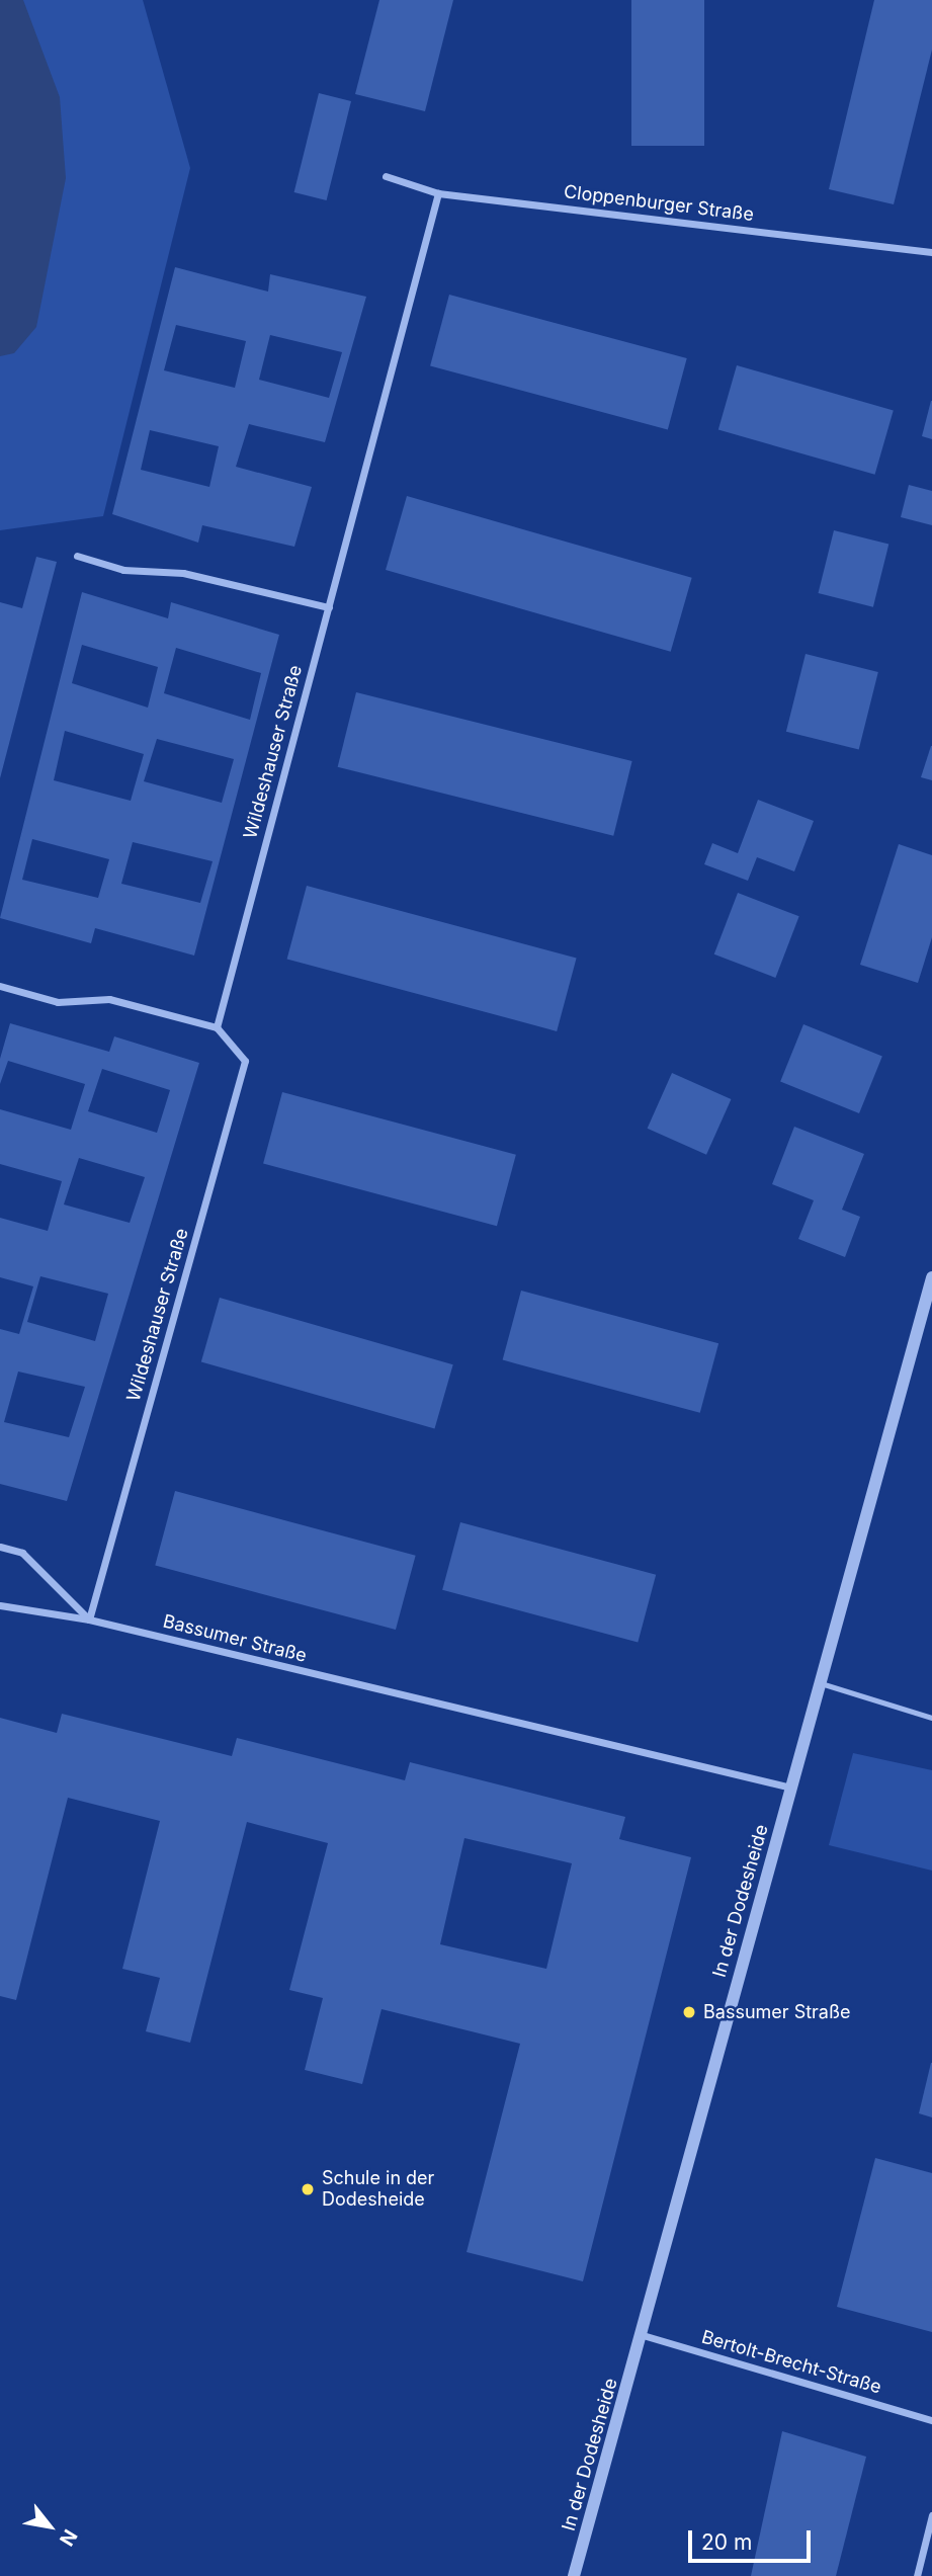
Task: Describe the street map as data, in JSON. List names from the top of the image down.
{
  "streets": {
    "street": [
      "Cloppenburger Straße",
      "Wildeshauser Straße",
      "Bassumer Straße",
      "In der Dodesheide",
      "Bertolt-Brecht-Straße"
    ]
  },
  "crossings": [
    ["Cloppenburger Straße", "Wildeshauser Straße"],
    ["Wildeshauser Straße", "Bassumer Straße"],
    ["Bassumer Straße", "In der Dodesheide"],
    ["In der Dodesheide", "Bertolt-Brecht-Straße"]
  ],
  "places": ["Bassumer Straße", "Schule in der Dodesheide"],
  "scale_bar": "20 m",
  "north": "bottom right"
}
